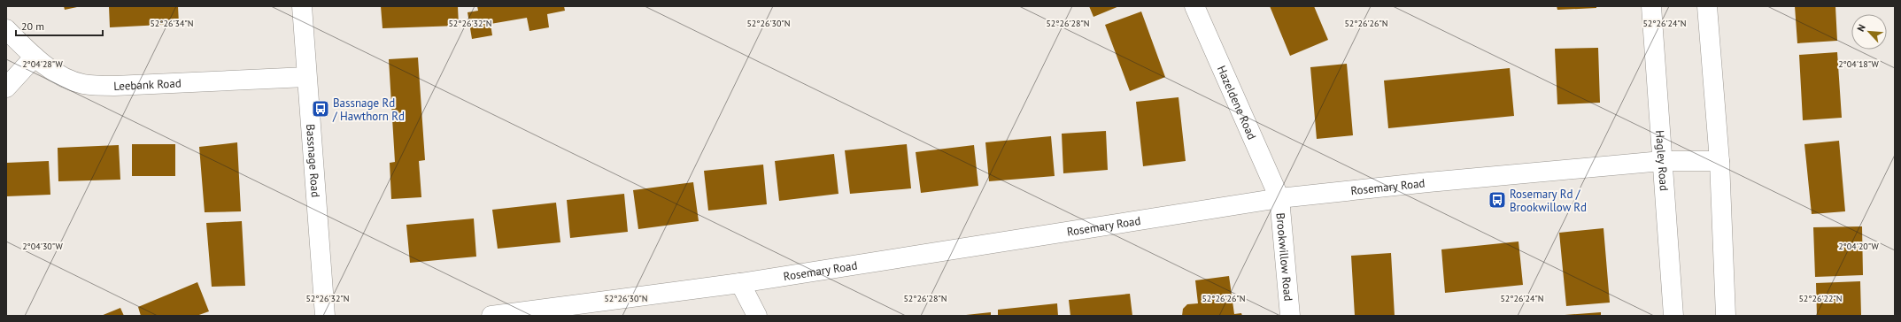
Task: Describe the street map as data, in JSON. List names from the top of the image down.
{
  "streets": {
    "street": [
      "Leebank Road",
      "Hazeldene Road",
      "Bassnage Road",
      "Hagley Road",
      "Rosemary Road",
      "Brookwillow Road"
    ]
  },
  "crossings": [
    ["Leebank Road", "Bassnage Road"],
    ["Hazeldene Road", "Rosemary Road"],
    ["Hazeldene Road", "Brookwillow Road"],
    ["Hagley Road", "Rosemary Road"],
    ["Rosemary Road", "Brookwillow Road"]
  ],
  "places": {
    "bus stop": ["Bassnage Rd / Hawthorn Rd", "Rosemary Rd / Brookwillow Rd"]
  },
  "scale_bar": "20 m",
  "north": "top left",
  "coordinates": [
    "52°26'34\"N",
    "52°26'32\"N",
    "52°26'30\"N",
    "52°26'26\"N",
    "52°26'28\"N",
    "52°26'24\"N",
    "2°04'28\"W",
    "2°04'18\"W",
    "2°04'30\"W",
    "2°04'20\"W",
    "52°26'22\"N"
  ]
}
